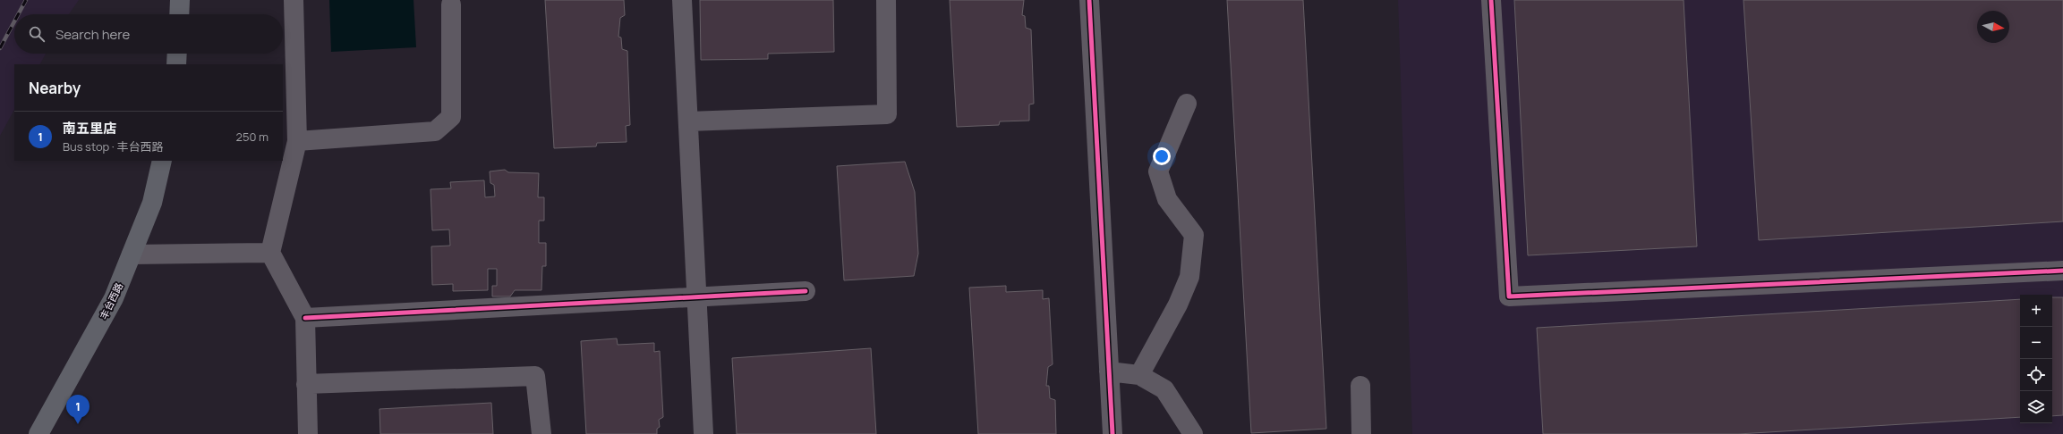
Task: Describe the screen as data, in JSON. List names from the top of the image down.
{
  "streets": {
    "main road": ["丰台西路"]
  },
  "north": "right",
  "page": {
    "search": "Search here",
    "heading": "Nearby",
    "list": [
      {
        "mark": "1",
        "name": "南五里店",
        "note": "Bus stop · 丰台西路",
        "value": "250 m"
      }
    ],
    "map_buttons": ["+", "−"],
    "pins": "1"
  }
}
